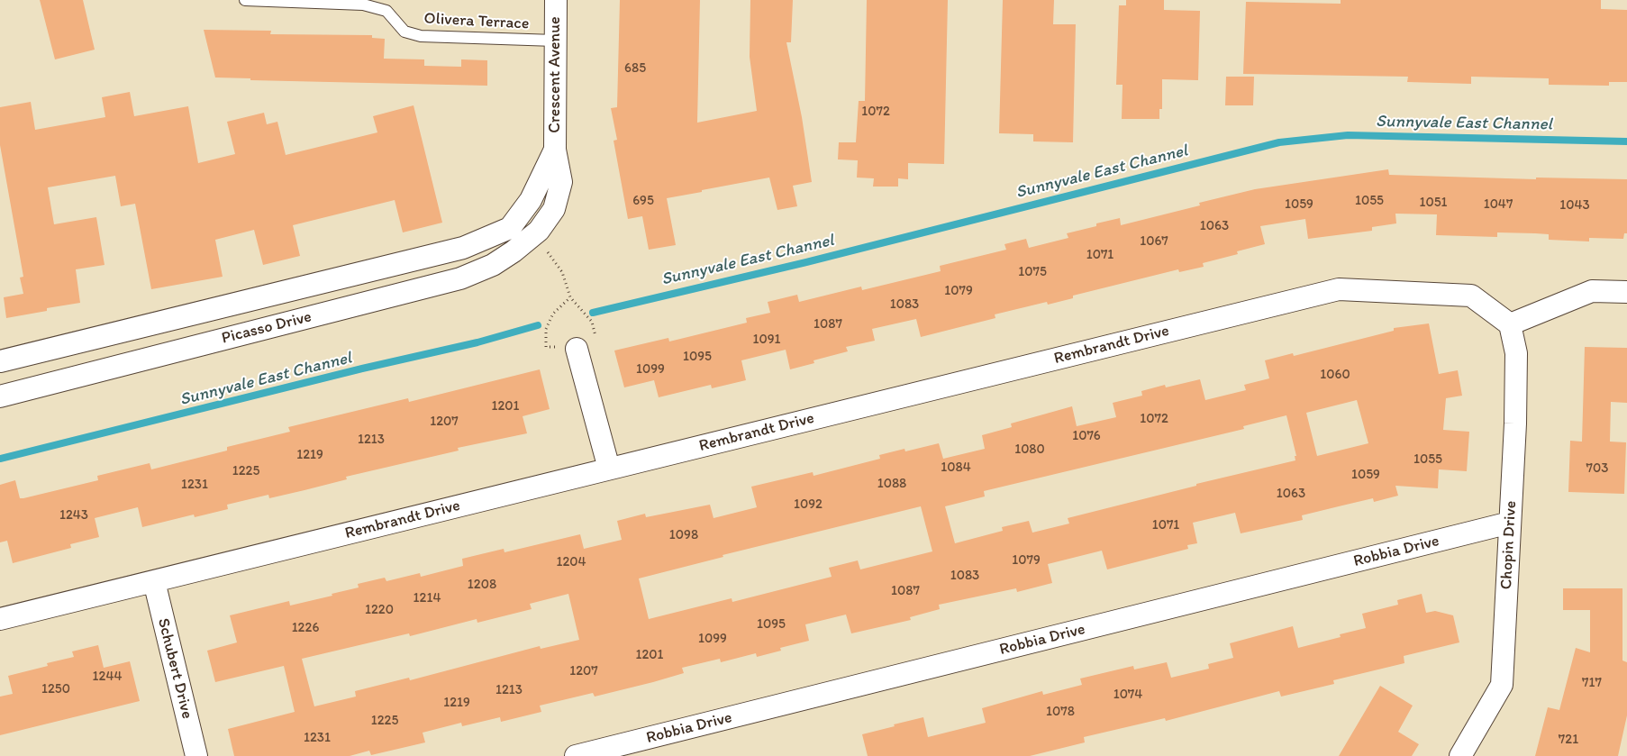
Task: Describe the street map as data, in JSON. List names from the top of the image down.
{
  "streets": {
    "street": [
      "Crescent Avenue",
      "Picasso Drive",
      "Rembrandt Drive",
      "Chopin Drive",
      "Robbia Drive",
      "Schubert Drive"
    ],
    "lane": ["Olivera Terrace"]
  },
  "crossings": [
    ["Olivera Terrace", "Crescent Avenue"],
    ["Crescent Avenue", "Picasso Drive"],
    ["Rembrandt Drive", "Chopin Drive"],
    ["Rembrandt Drive", "Schubert Drive"],
    ["Chopin Drive", "Robbia Drive"]
  ],
  "water": ["Sunnyvale East Channel"],
  "house_numbers": [
    "685",
    "1072",
    "695",
    "1055",
    "1051",
    "1059",
    "1047",
    "1043",
    "1063",
    "1067",
    "1071",
    "1075",
    "1079",
    "1083",
    "1087",
    "1091",
    "1095",
    "1099",
    "1060",
    "1201",
    "1072",
    "1207",
    "1076",
    "1213",
    "1080",
    "1219",
    "1055",
    "1084",
    "703",
    "1225",
    "1059",
    "1088",
    "1231",
    "1063",
    "1092",
    "1243",
    "1071",
    "1098",
    "1079",
    "1204",
    "1083",
    "1208",
    "1087",
    "1214",
    "1220",
    "1095",
    "1226",
    "1099",
    "1201",
    "1207",
    "1244",
    "717",
    "1250",
    "1213",
    "1074",
    "1219",
    "1078",
    "1225",
    "1231",
    "721"
  ]
}
